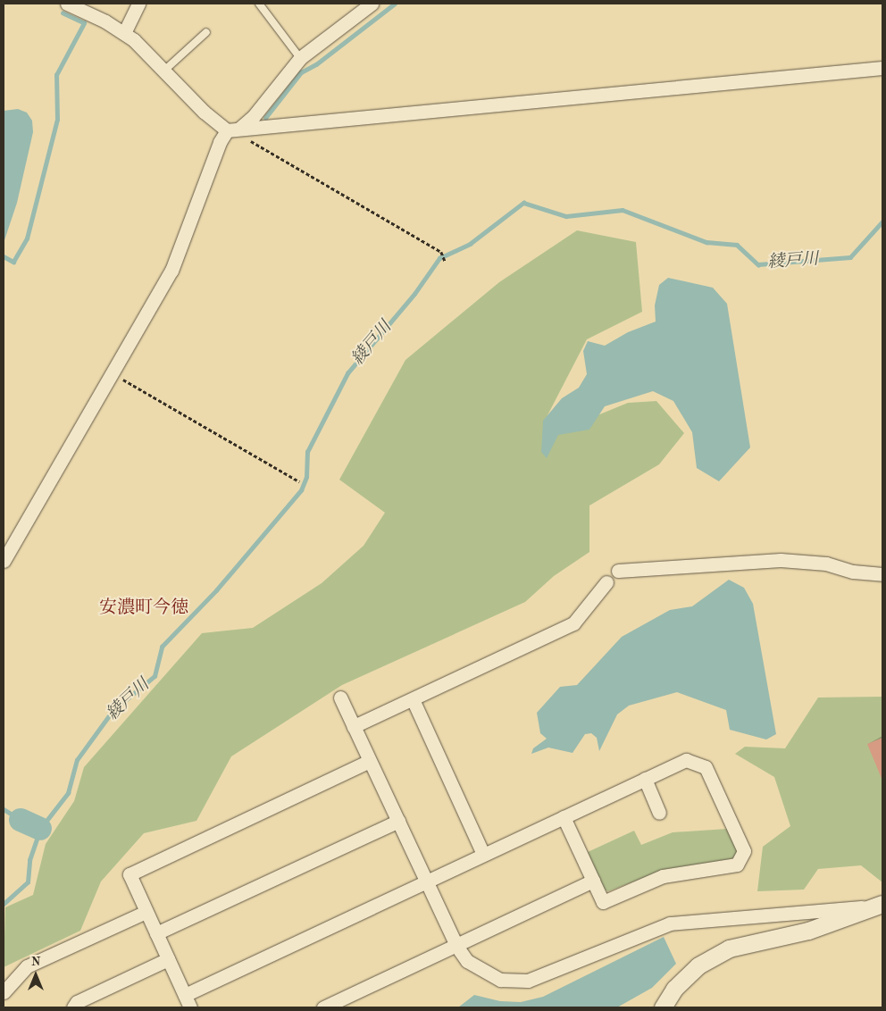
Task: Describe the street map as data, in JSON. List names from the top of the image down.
{
  "districts": ["安濃町今徳"],
  "water": ["綾戸川"],
  "north": "top"
}
